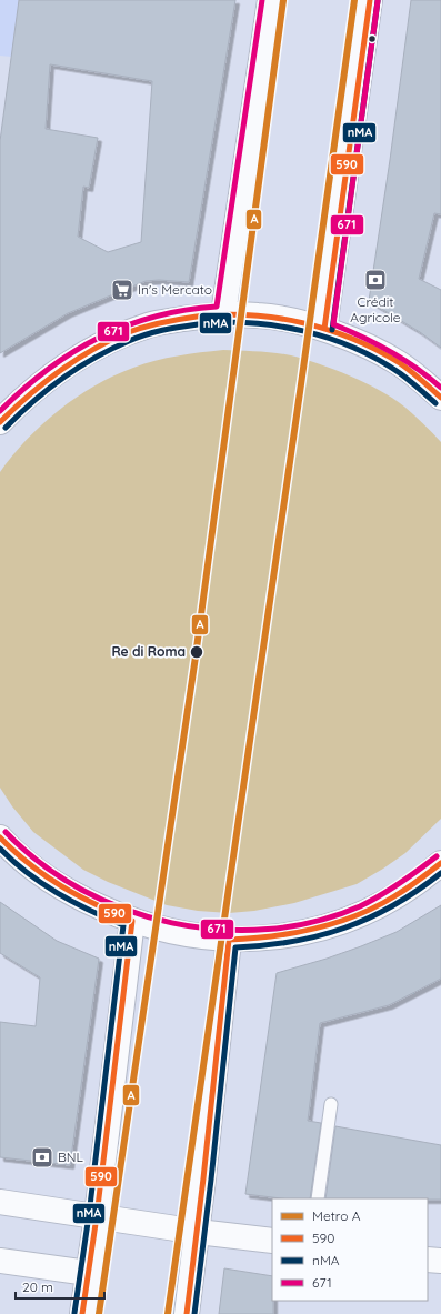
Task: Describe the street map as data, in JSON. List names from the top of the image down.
{
  "places": {
    "bank": ["Crédit Agricole", "BNL"],
    "supermarket": ["In's Mercato"],
    "other": ["Re di Roma"]
  },
  "lines": [
    "metro line A",
    "transit line 590",
    "transit line 671",
    "transit line nMA"
  ],
  "legend": [
    "Metro A",
    "590",
    "nMA",
    "671"
  ],
  "scale_bar": "20 m"
}
